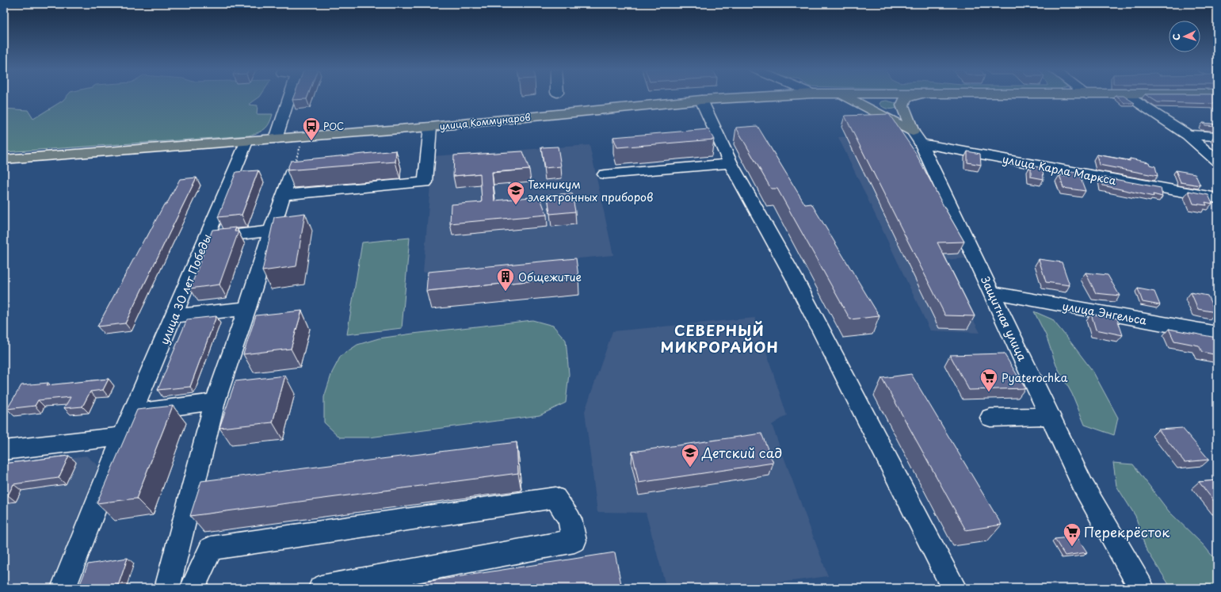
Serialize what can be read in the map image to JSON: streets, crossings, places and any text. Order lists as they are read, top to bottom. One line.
{"streets":{"main road":["улица Коммунаров"],"street":["улица Карла Маркса","улица 30 лет Победы","улица Энгельса","Защитная улица"]},"crossings":[["улица Коммунаров","улица 30 лет Победы"],["улица Карла Маркса","Защитная улица"],["улица Энгельса","Защитная улица"]],"districts":["СЕВЕРНЫЙ МИКРОРАЙОН"],"places":{"bus stop":["РОС"],"school or university":["Техникум электронных приборов","Детский сад"],"building":["Общежитие"],"supermarket":["Pyaterochka","Перекрёсток"]},"north":"left"}
